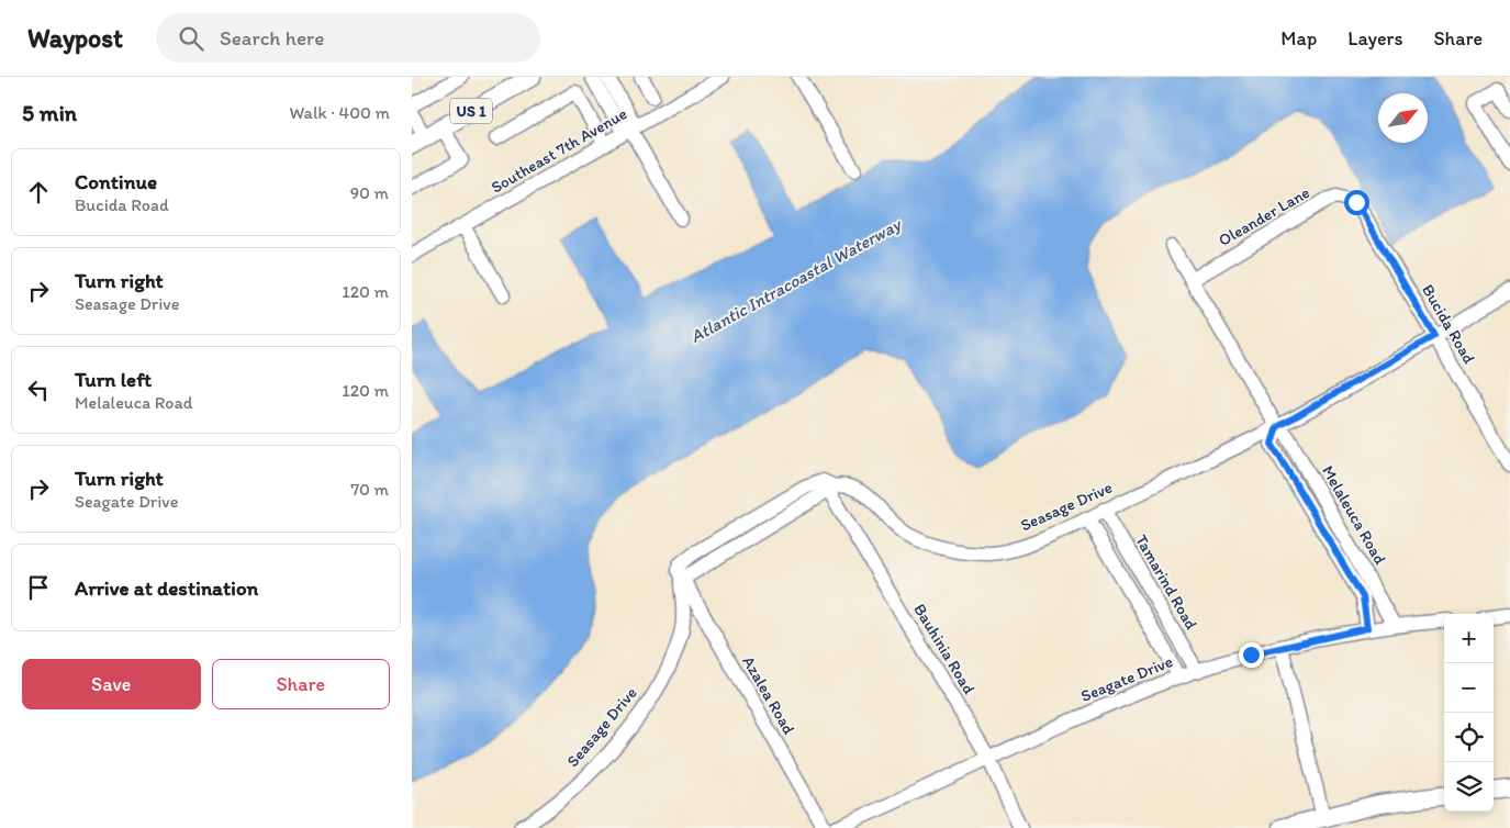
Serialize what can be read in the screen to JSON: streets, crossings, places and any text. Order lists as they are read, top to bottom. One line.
{"streets":{"main road":["US 1"],"street":["Southeast 7th Avenue","Oleander Lane","Bucida Road","Seasage Drive","Melaleuca Road","Tamarind Road","Bauhinia Road","Seagate Drive","Azalea Road"]},"crossings":[["Oleander Lane","Bucida Road"],["Oleander Lane","Melaleuca Road"],["Bucida Road","Seasage Drive"],["Seasage Drive","Melaleuca Road"],["Seasage Drive","Tamarind Road"],["Seasage Drive","Bauhinia Road"],["Seasage Drive","Azalea Road"],["Melaleuca Road","Seagate Drive"],["Tamarind Road","Seagate Drive"],["Bauhinia Road","Seagate Drive"]],"water":["Atlantic Intracoastal Waterway"],"north":"top right","page":{"header":"Waypost","search":"Search here","nav":["Map","Layers","Share"],"heading":["5 min","Walk · 400 m"],"list":[["Continue","Bucida Road","90 m"],["Turn right","Seasage Drive","120 m"],["Turn left","Melaleuca Road","120 m"],["Turn right","Seagate Drive","70 m"],"Arrive at destination"],"map_buttons":["+","−"],"buttons":["Save","Share"]}}
